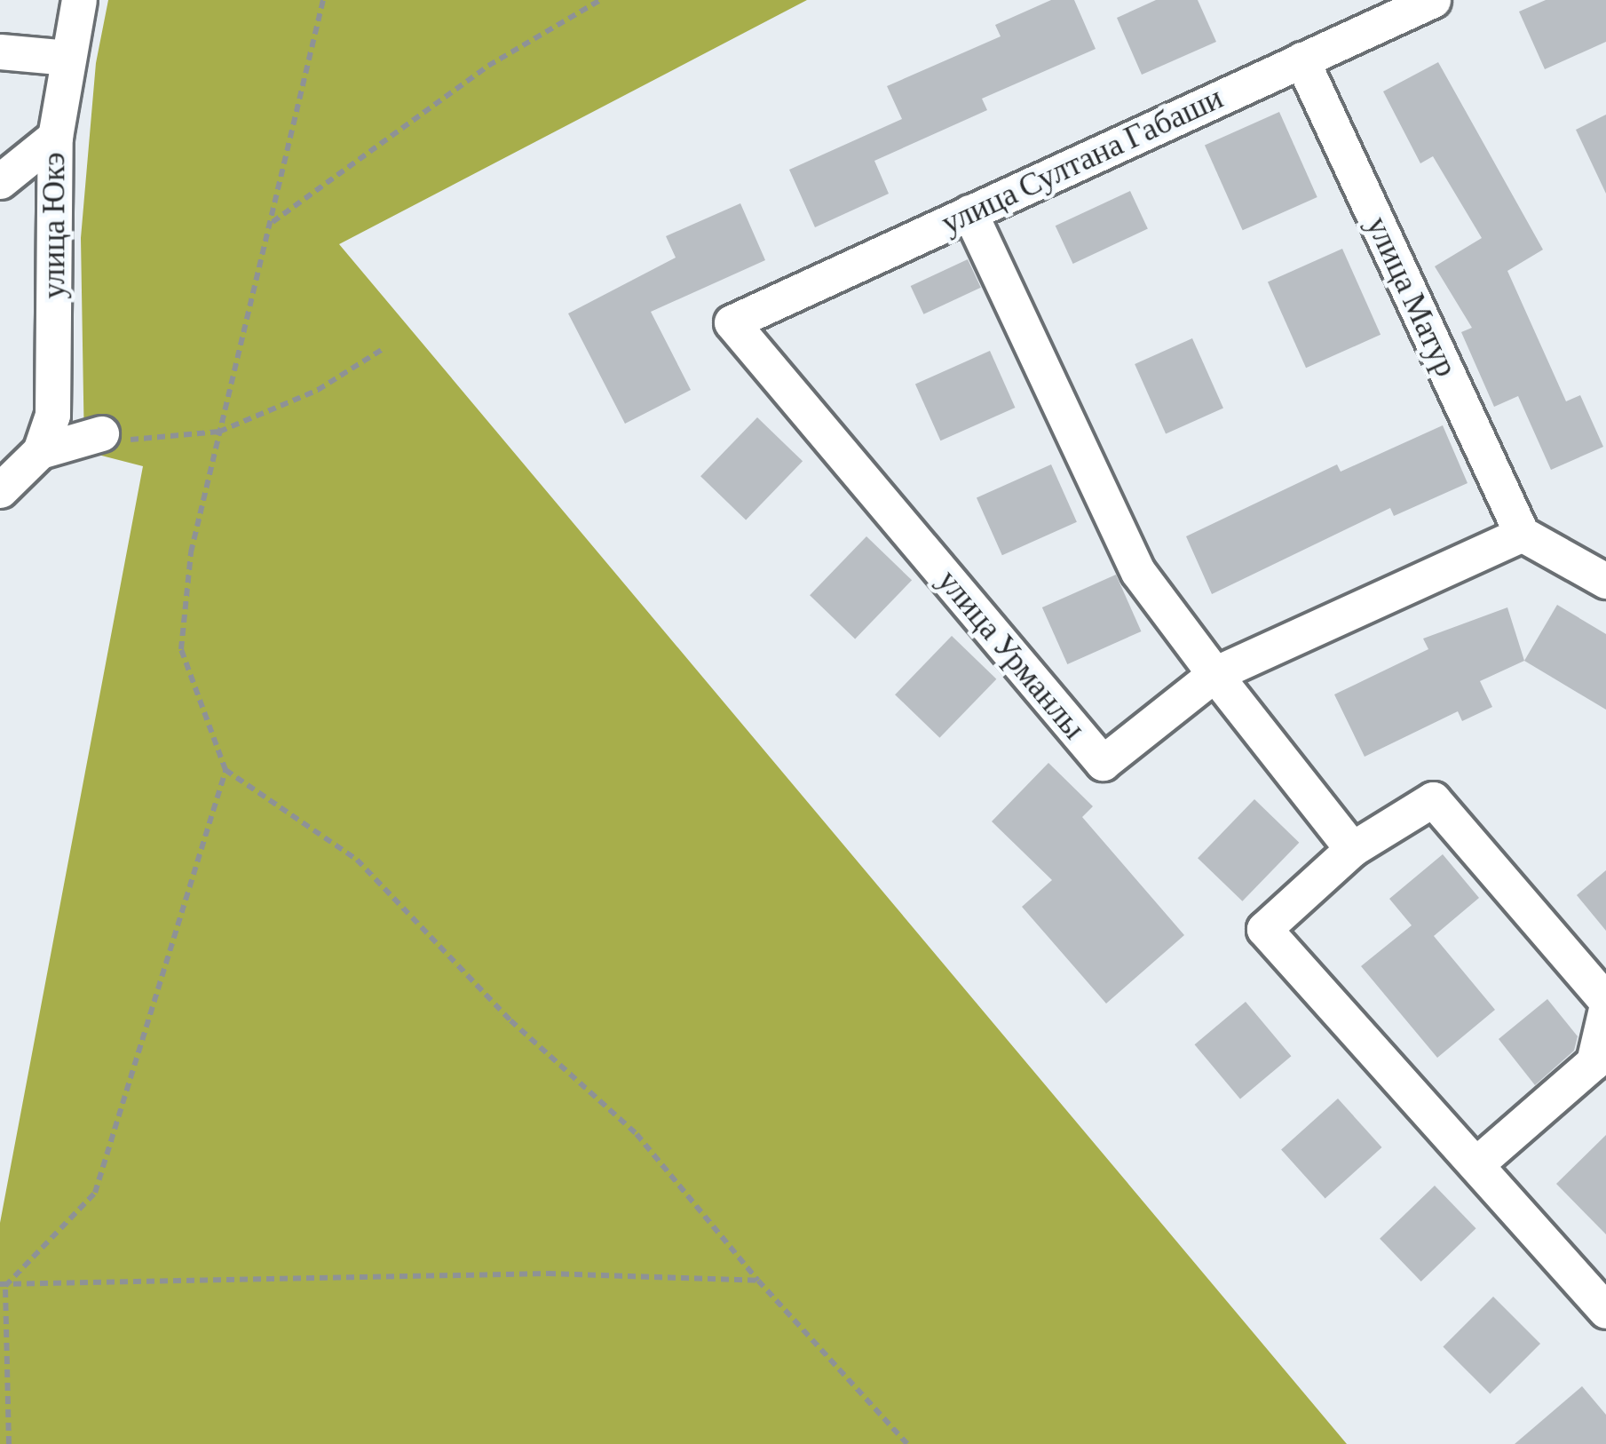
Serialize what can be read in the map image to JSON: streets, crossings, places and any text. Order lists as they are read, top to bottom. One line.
{"streets":{"street":["улица Султана Габаши","улица Юкэ","улица Матур","улица Урманлы"]},"crossings":[["улица Султана Габаши","улица Матур"],["улица Султана Габаши","улица Урманлы"]]}
